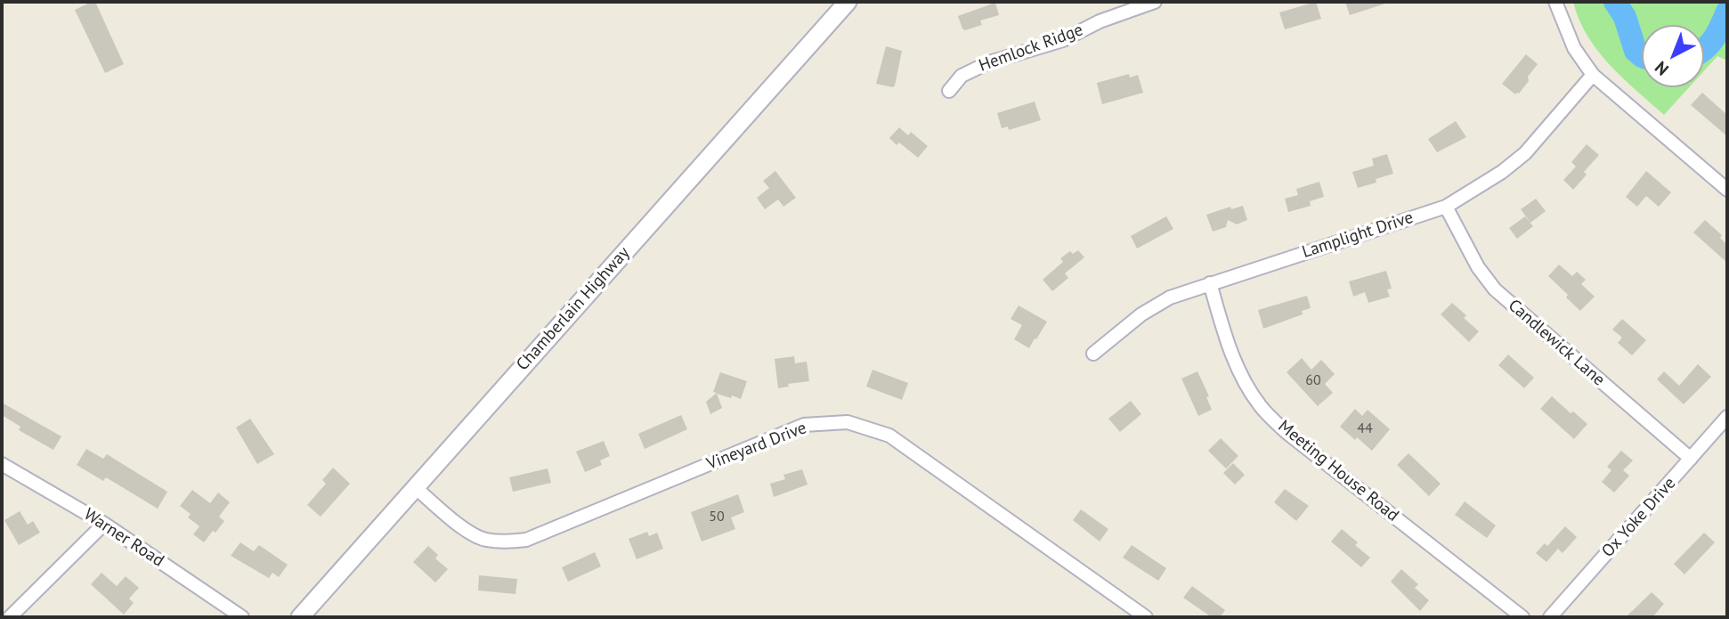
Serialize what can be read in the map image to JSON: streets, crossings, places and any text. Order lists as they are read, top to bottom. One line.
{"streets":{"main road":["Chamberlain Highway"],"street":["Hemlock Ridge","Lamplight Drive","Candlewick Lane","Vineyard Drive","Meeting House Road","Ox Yoke Drive","Warner Road"]},"crossings":[["Lamplight Drive","Candlewick Lane"],["Lamplight Drive","Meeting House Road"],["Chamberlain Highway","Vineyard Drive"],["Candlewick Lane","Ox Yoke Drive"]],"house_numbers":["60","44","50"],"north":"bottom left"}
